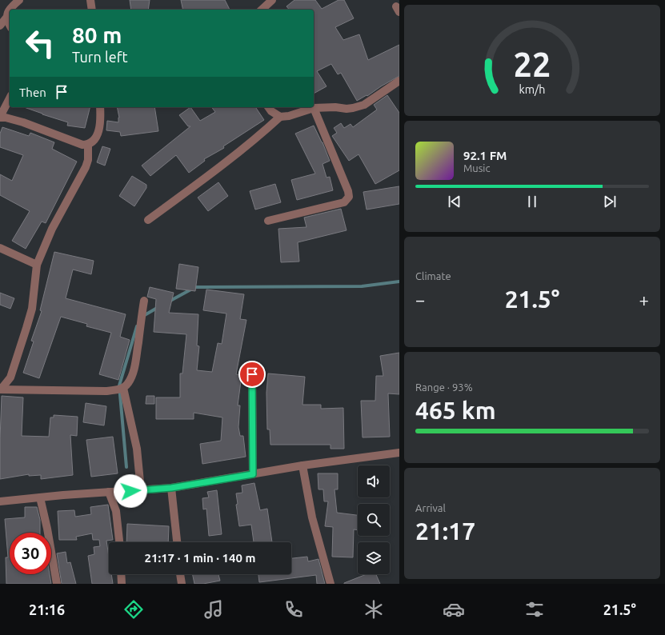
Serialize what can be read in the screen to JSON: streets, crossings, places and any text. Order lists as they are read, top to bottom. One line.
{"page":{"turn":["80 m","Turn left"],"then":"Then","song":["92.1 FM","Music"],"tile":["Climate",["Range · 93%","465 km"],["Arrival","21:17"]],"heat":["−","21.5°","+"],"limit":"30","trip":"21:17 · 1 min · 140 m","tabs":["21:16","21.5°"],"gauge":["22","km/h"]}}
